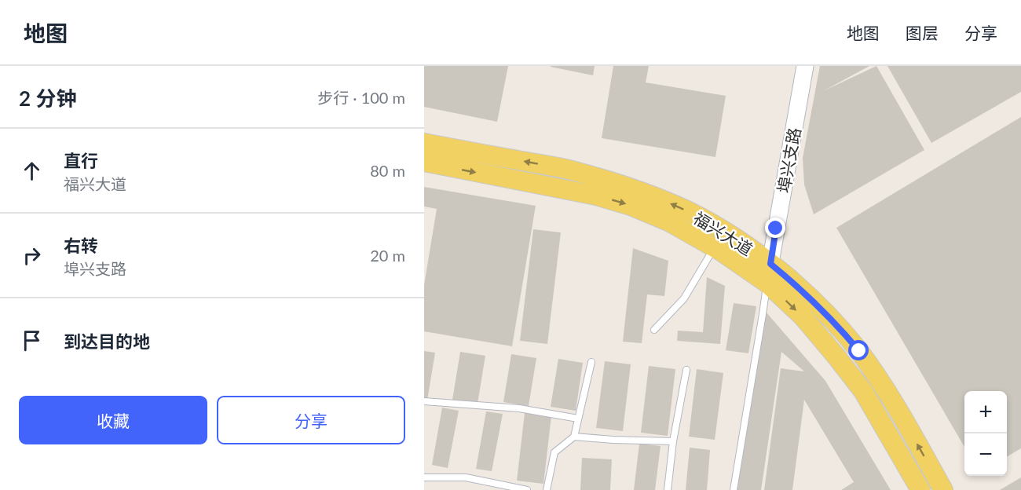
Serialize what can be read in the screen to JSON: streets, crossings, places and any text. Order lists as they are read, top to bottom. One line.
{"streets":{"main road":["福兴大道"],"street":["埠兴支路"]},"crossings":[["埠兴支路","福兴大道"]],"page":{"header":"地图","nav":["地图","图层","分享"],"heading":["2 分钟","步行 · 100 m"],"list":[["直行","福兴大道","80 m"],["右转","埠兴支路","20 m"],"到达目的地"],"buttons":["收藏","分享"],"map_buttons":["+","−"]}}
